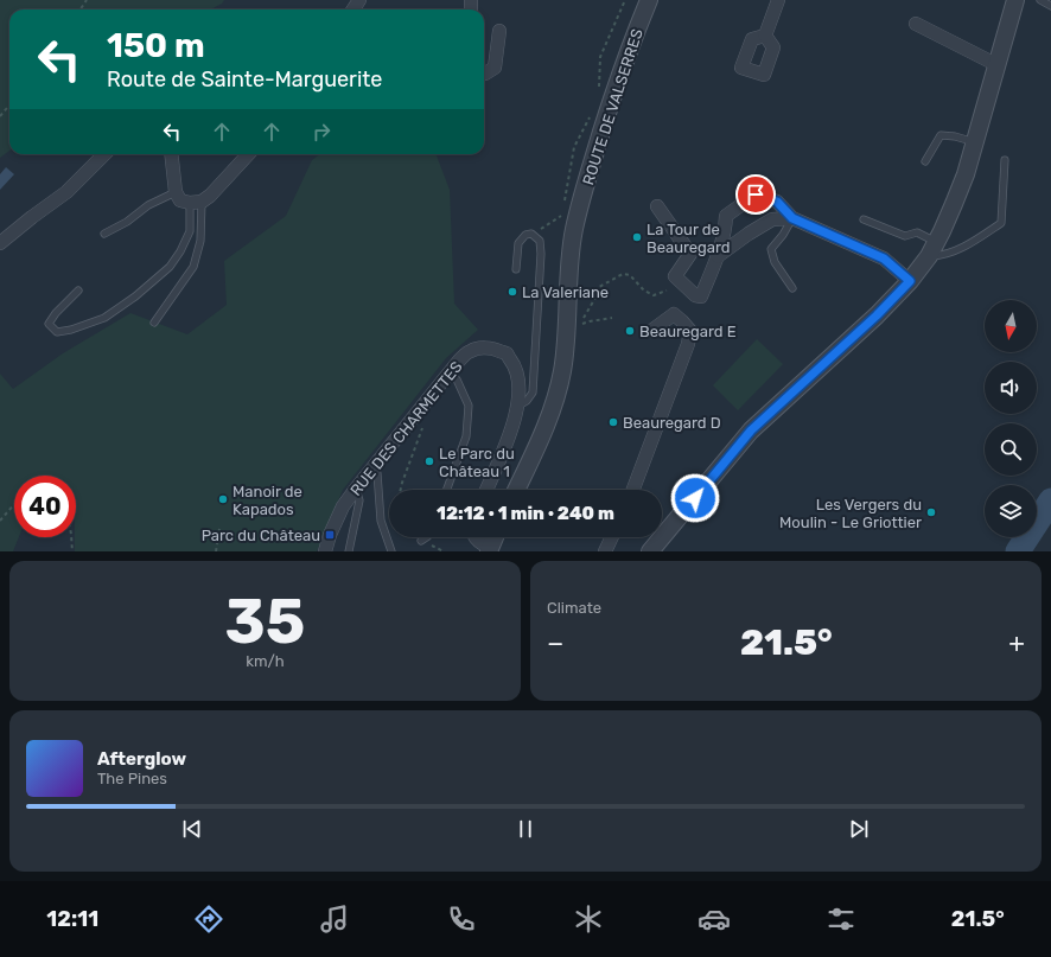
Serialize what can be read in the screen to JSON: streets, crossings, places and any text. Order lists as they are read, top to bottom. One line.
{"streets":{"street":["ROUTE DE VALSERRES","RUE DES CHARMETTES"]},"places":{"other":["La Tour de Beauregard","La Valeriane","Beauregard E","Beauregard D","Le Parc du Château 1","Manoir de Kapados","Les Vergers du Moulin - Le Griottier"],"transit":["Parc du Château"]},"north":"bottom","page":{"turn":["150 m","Route de Sainte-Marguerite"],"limit":"40","trip":"12:12 · 1 min · 240 m","tile":[["35","km/h"],"Climate"],"heat":["−","21.5°","+"],"song":["Afterglow","The Pines"],"tabs":["12:11","21.5°"]}}
